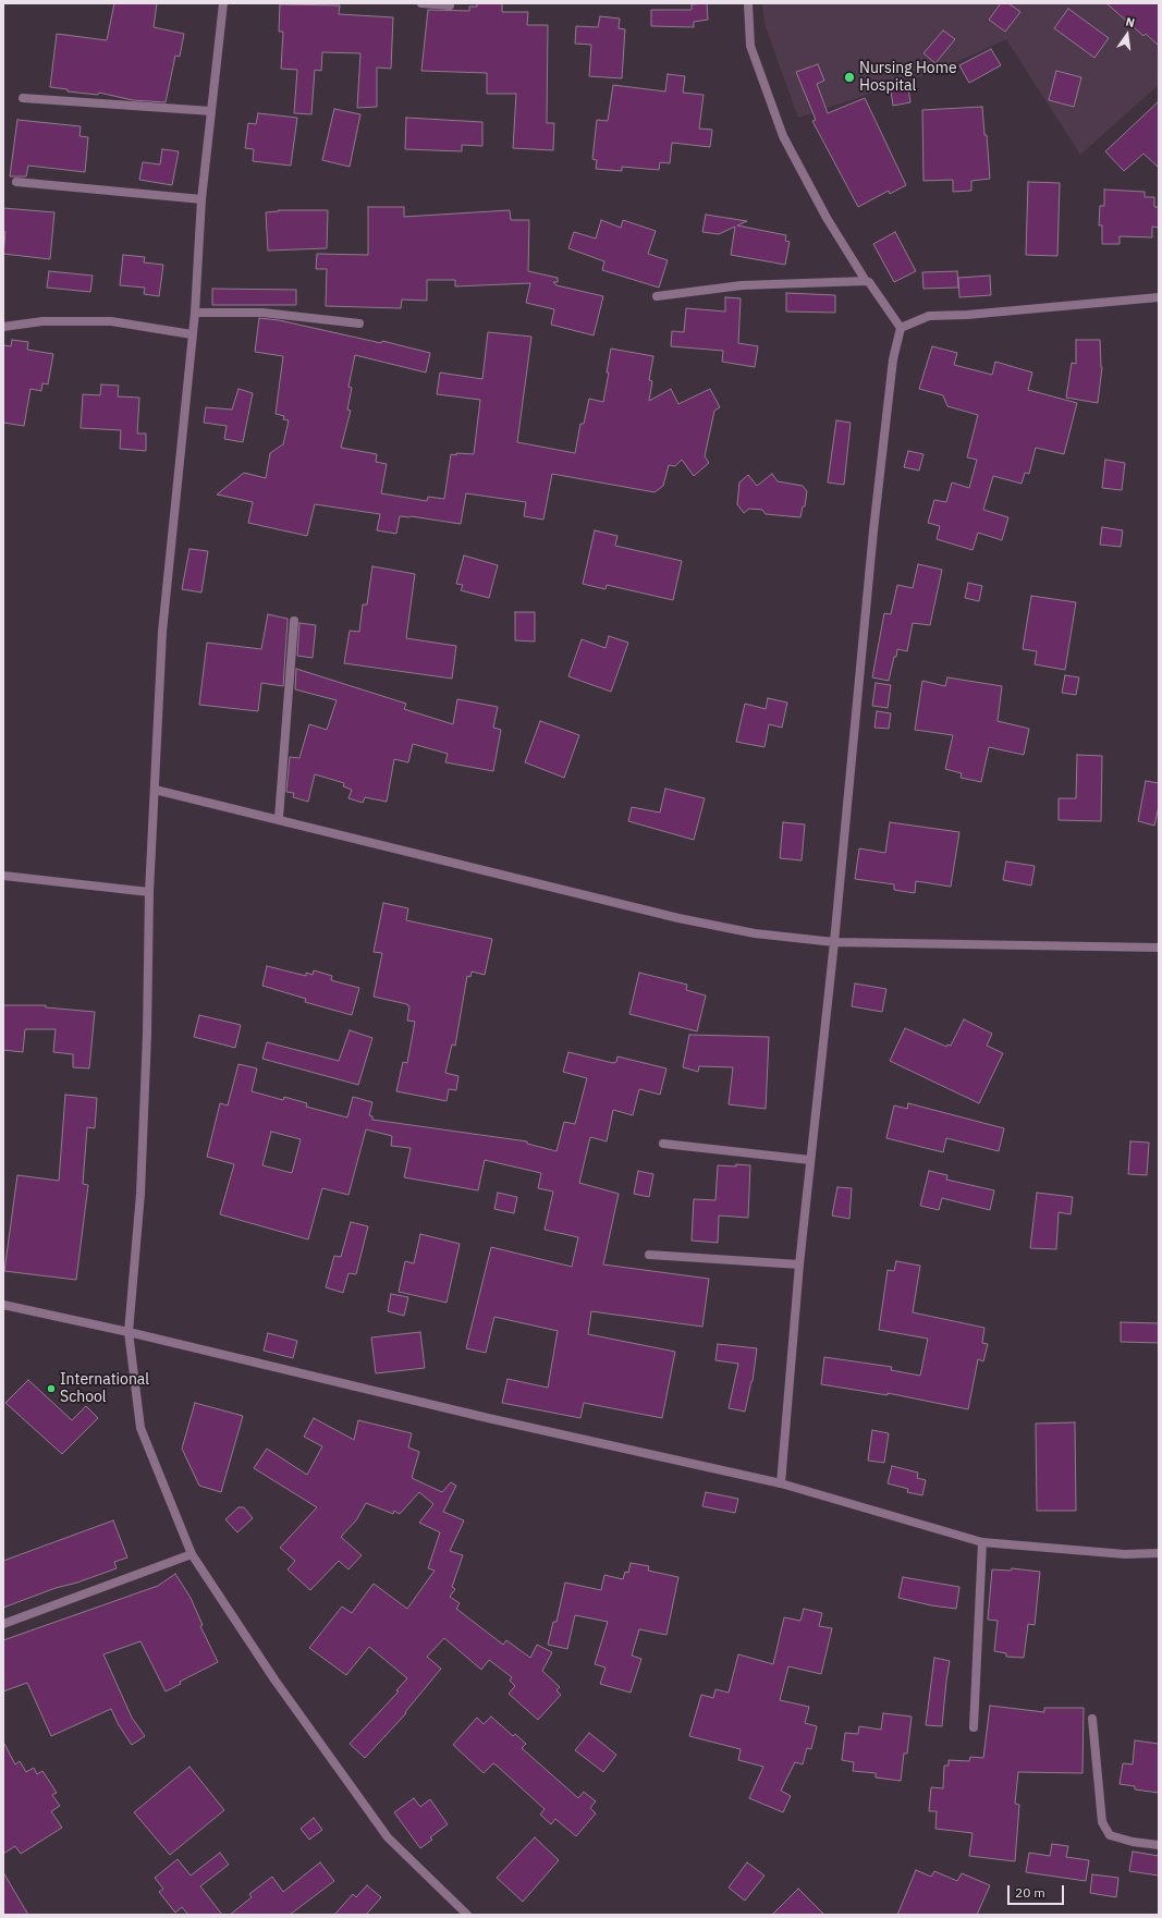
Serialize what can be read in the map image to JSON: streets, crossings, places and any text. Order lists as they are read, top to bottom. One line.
{"places":["Nursing Home Hospital","International School"],"scale_bar":"20 m","north":"top"}
